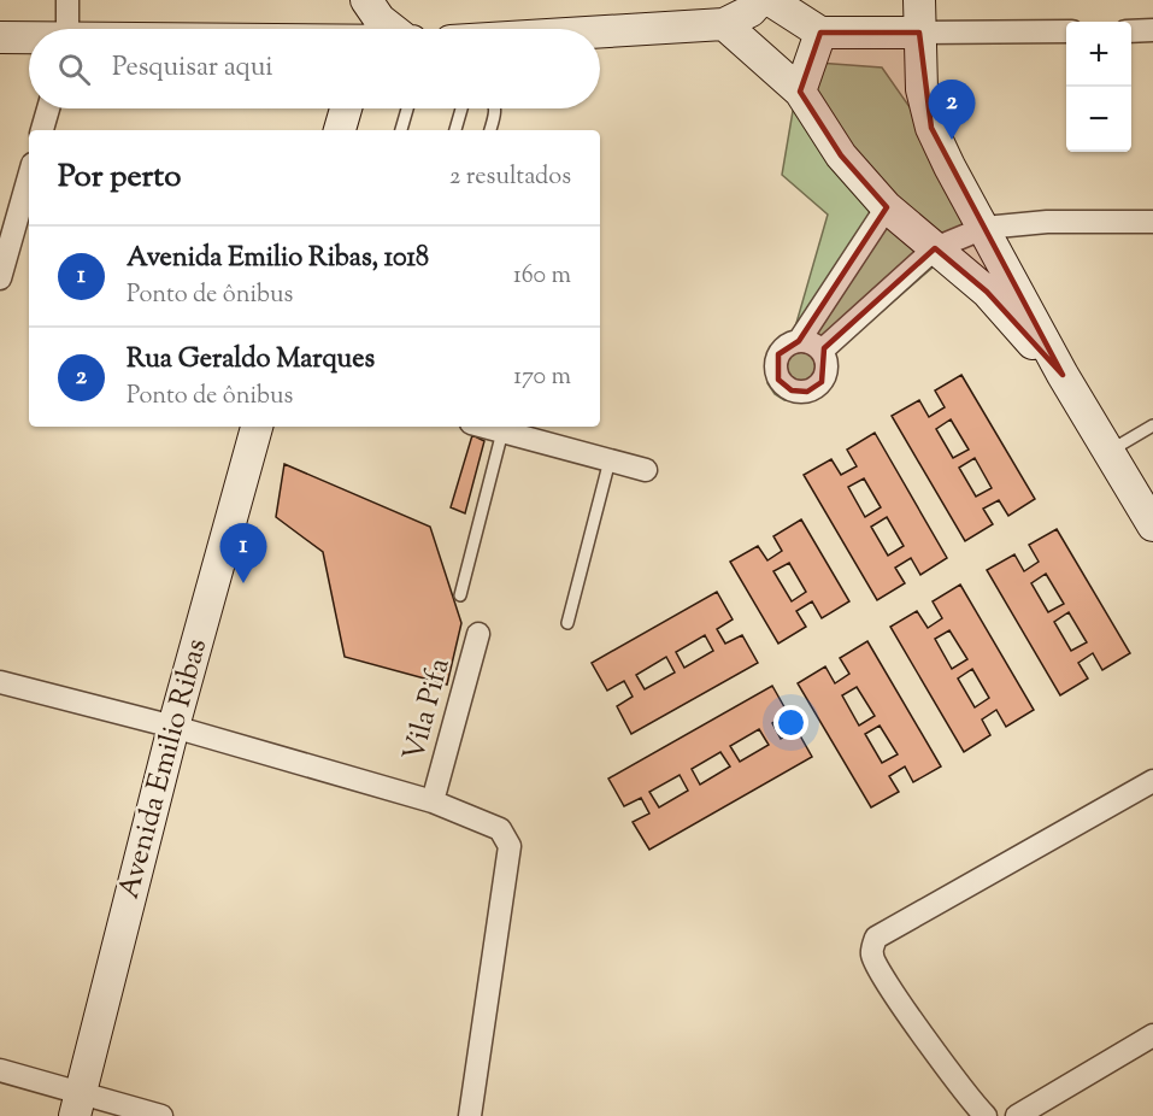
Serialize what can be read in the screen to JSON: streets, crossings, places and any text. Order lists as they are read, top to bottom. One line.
{"streets":{"street":["Vila Pifa","Avenida Emilio Ribas"]},"page":{"map_buttons":["+","−"],"search":"Pesquisar aqui","pins":["2","1"],"heading":["Por perto","2 resultados"],"list":[{"mark":"1","name":"Avenida Emilio Ribas, 1018","note":"Ponto de ônibus","value":"160 m"},{"mark":"2","name":"Rua Geraldo Marques","note":"Ponto de ônibus","value":"170 m"}]}}
